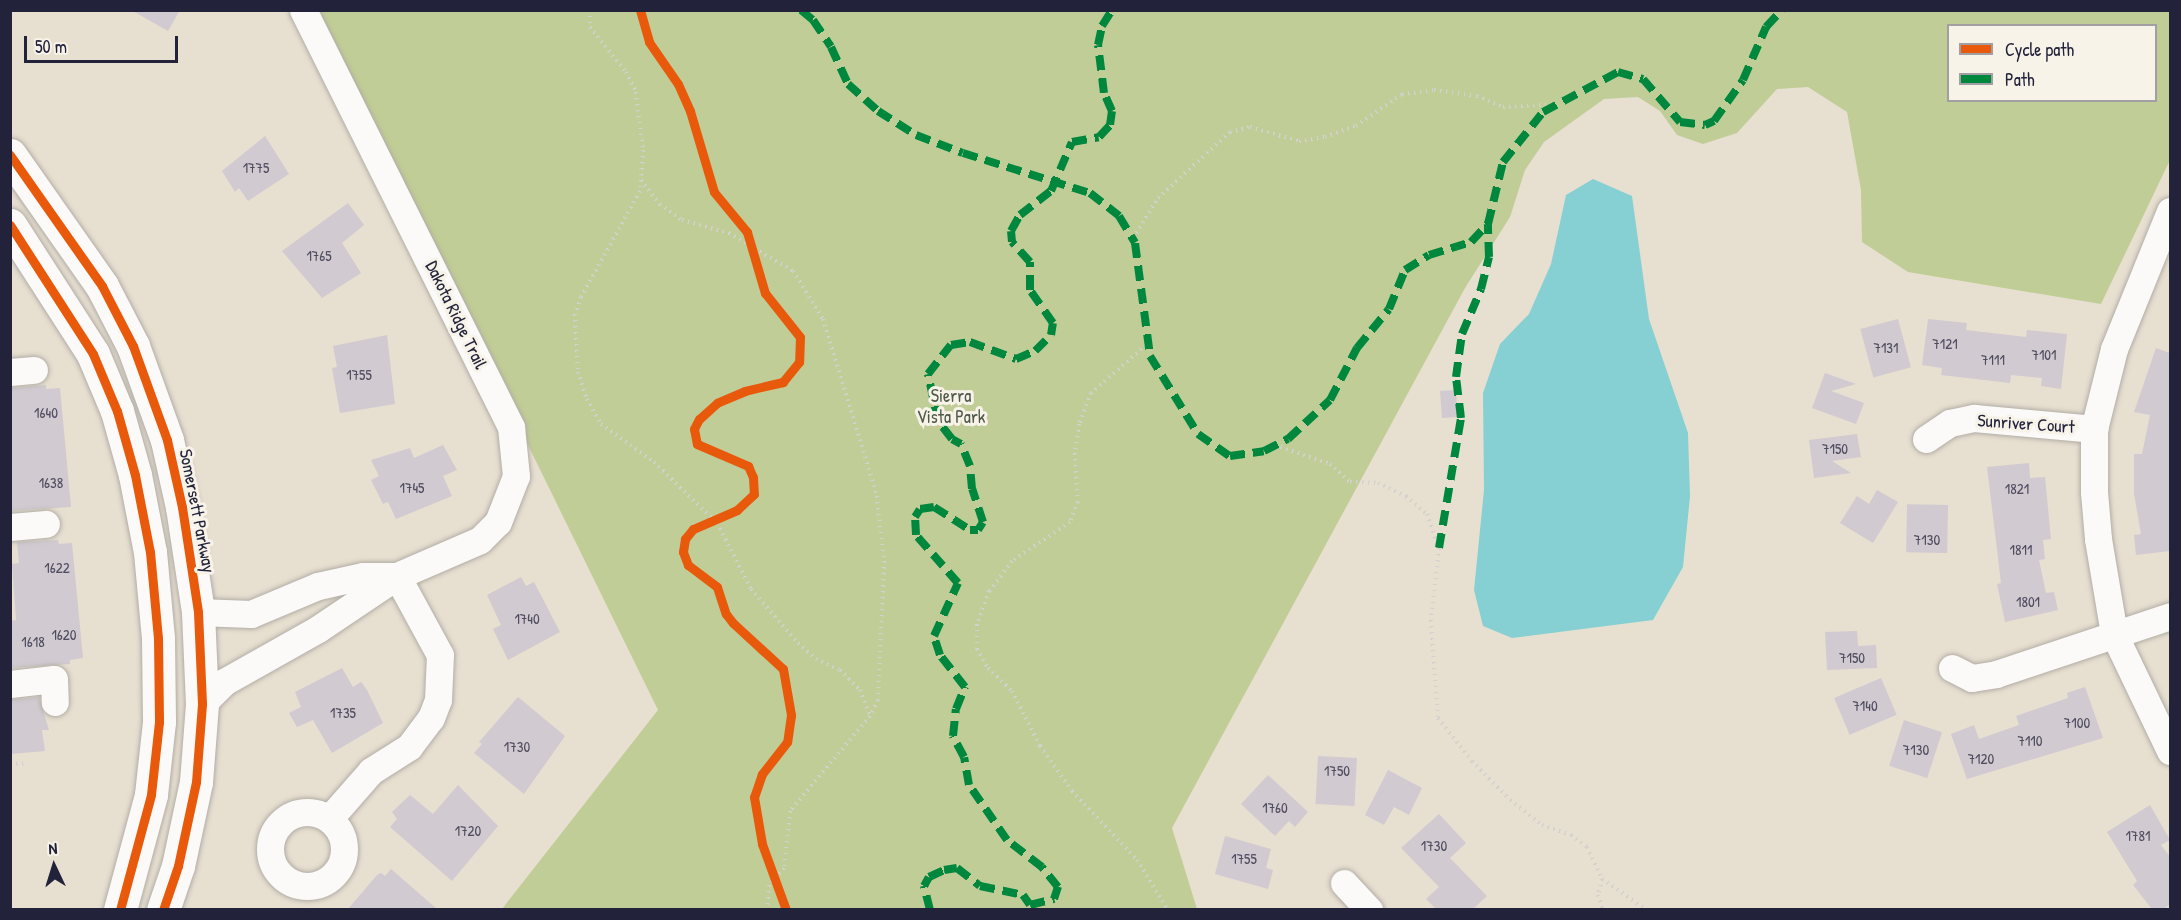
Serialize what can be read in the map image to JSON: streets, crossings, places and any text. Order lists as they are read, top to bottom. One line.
{"streets":{"main road":["Somersett Parkway"],"street":["Dakota Ridge Trail","Sunriver Court"]},"crossings":[["Dakota Ridge Trail","Somersett Parkway"]],"parks":["Sierra Vista Park"],"house_numbers":["1775","1765","7121","7131","7101","7111","1755","1640","7150","1638","1745","1821","7130","1811","1622","1801","1740","1620","1618","7150","7140","1735","7100","7110","1730","7130","7120","1750","1760","1720","1781","1730","1755"],"legend":["Cycle path","Path"],"scale_bar":"50 m","north":"top"}
